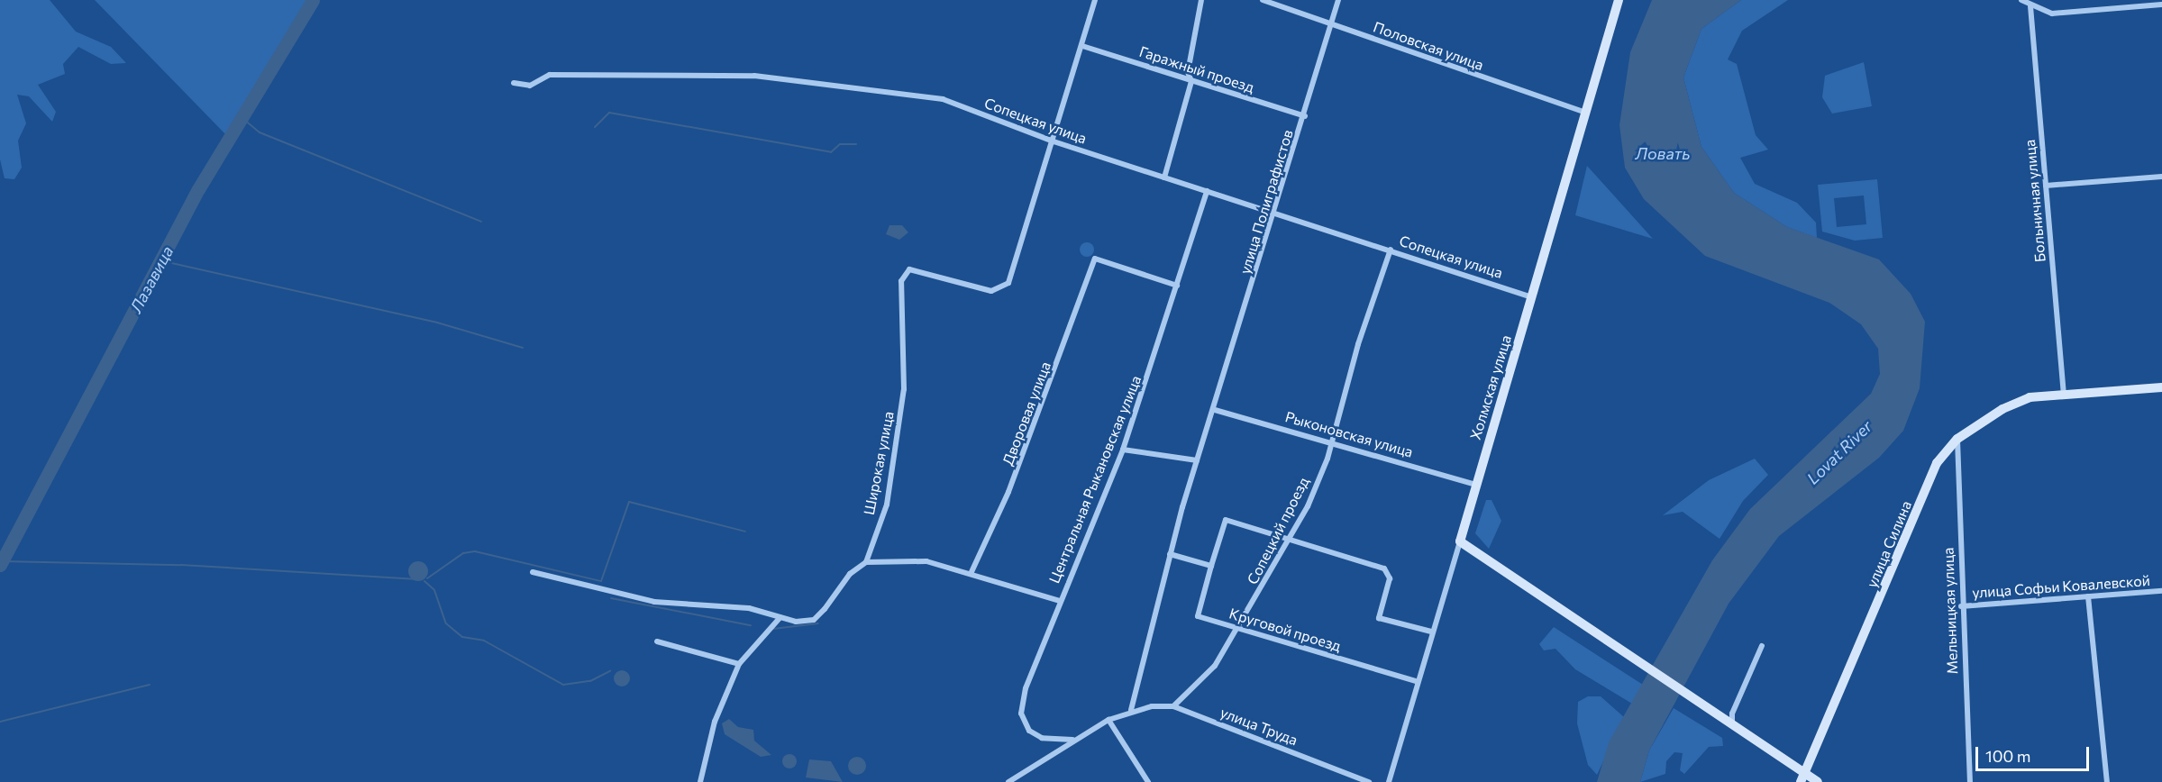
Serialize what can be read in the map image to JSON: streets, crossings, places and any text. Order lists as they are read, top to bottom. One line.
{"streets":{"main road":["Холмская улица","улица Силина"],"street":["Половская улица","Гаражный проезд","Сопецкая улица","Больничная улица","улица Полиграфистов","Дворовая улица","Рыконовская улица","Широкая улица","Центральная Рыкановская улица","Сопецкий проезд","улица Софьи Ковалевской","Мельницкая улица","Круговой проезд","улица Труда"]},"crossings":[["Половская улица","улица Полиграфистов"],["Половская улица","Холмская улица"],["Гаражный проезд","улица Полиграфистов"],["Сопецкая улица","улица Полиграфистов"],["Сопецкая улица","Холмская улица"],["Сопецкая улица","Широкая улица"],["Сопецкая улица","Центральная Рыкановская улица"],["Сопецкая улица","Сопецкий проезд"],["Больничная улица","улица Силина"],["улица Полиграфистов","Рыконовская улица"],["Холмская улица","Рыконовская улица"],["Холмская улица","Круговой проезд"],["Дворовая улица","Центральная Рыкановская улица"],["Рыконовская улица","Сопецкий проезд"],["Сопецкий проезд","Круговой проезд"],["Сопецкий проезд","улица Труда"],["улица Силина","Мельницкая улица"],["улица Софьи Ковалевской","Мельницкая улица"]],"water":["Ловать","Лазавица","Lovat River"],"scale_bar":"100 m"}
